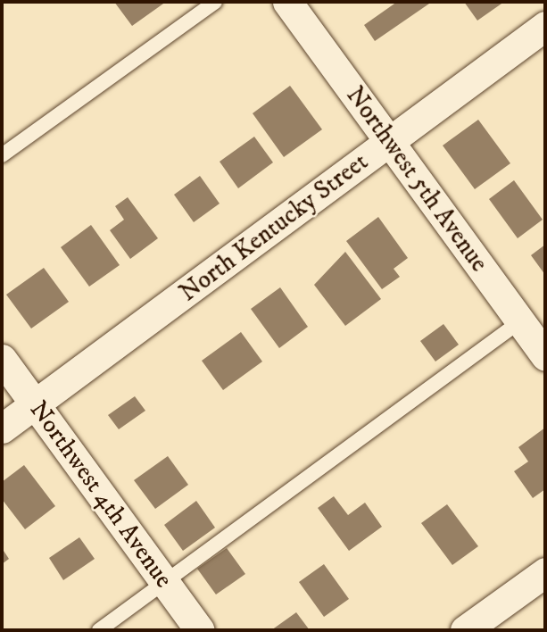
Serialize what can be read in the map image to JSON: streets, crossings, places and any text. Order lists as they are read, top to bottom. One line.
{"streets":{"street":["Northwest 5th Avenue","North Kentucky Street","Northwest 4th Avenue"]},"crossings":[["Northwest 5th Avenue","North Kentucky Street"],["North Kentucky Street","Northwest 4th Avenue"]]}
